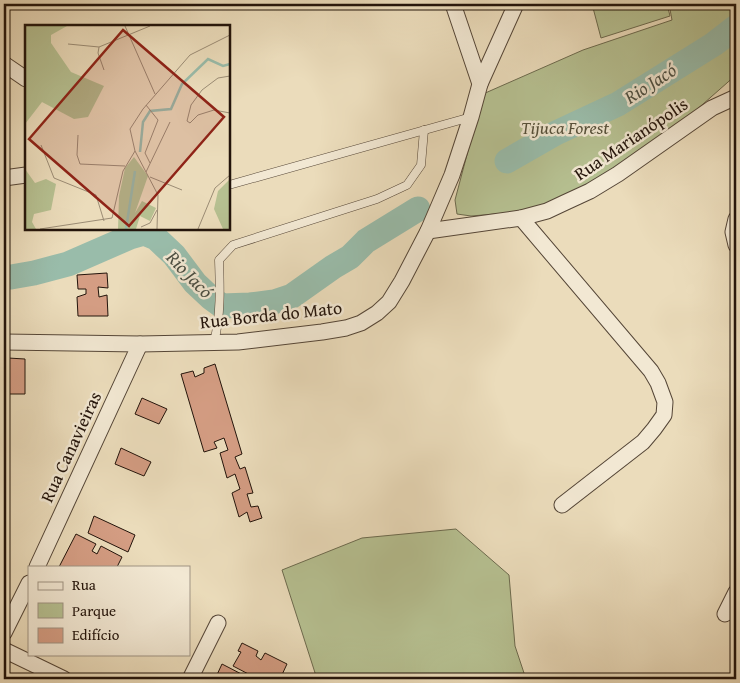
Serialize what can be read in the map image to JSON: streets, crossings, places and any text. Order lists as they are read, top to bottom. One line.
{"streets":{"street":["Rua Marianópolis","Rua Borda do Mato","Rua Canavieiras"]},"crossings":[["Rua Marianópolis","Rua Borda do Mato"],["Rua Borda do Mato","Rua Canavieiras"]],"water":["Rio Jacó"],"parks":["Tijuca Forest"],"legend":["Rua","Parque","Edifício"]}
